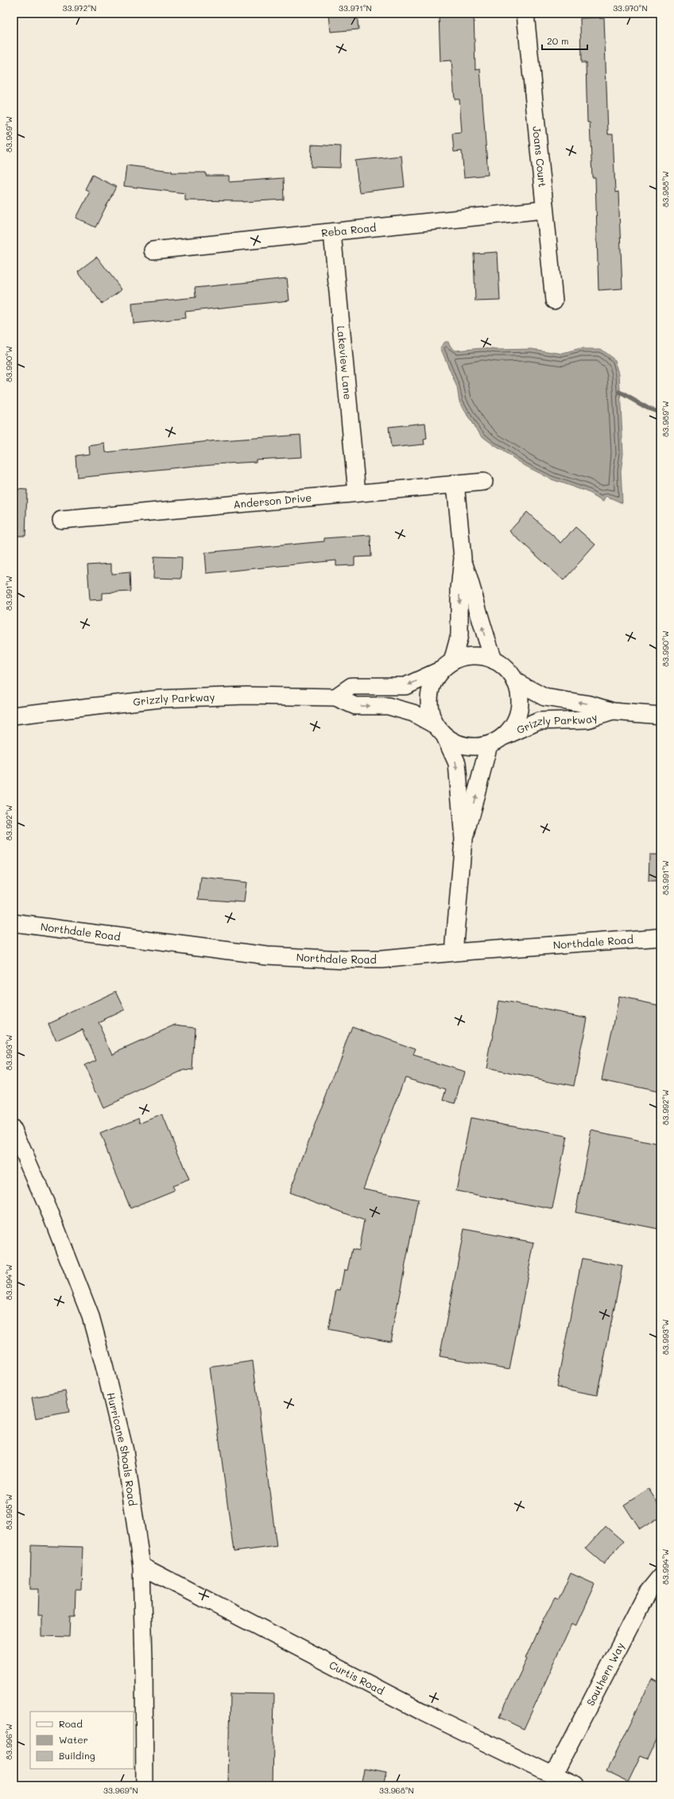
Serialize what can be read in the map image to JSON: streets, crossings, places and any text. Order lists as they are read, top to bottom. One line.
{"streets":{"street":["Joans Court","Reba Road","Lakeview Lane","Anderson Drive","Grizzly Parkway","Northdale Road","Hurricane Shoals Road","Southern Way","Curtis Road"]},"crossings":[["Joans Court","Reba Road"],["Reba Road","Lakeview Lane"],["Lakeview Lane","Anderson Drive"],["Hurricane Shoals Road","Curtis Road"],["Southern Way","Curtis Road"]],"legend":["Road","Water","Building"],"scale_bar":"20 m","coordinates":["33.972°N","33.971°N","33.970°N","83.989°W","83.988°W","83.990°W","83.991°W","83.992°W","83.993°W","83.994°W","83.995°W","83.996°W","33.969°N","33.968°N"]}
